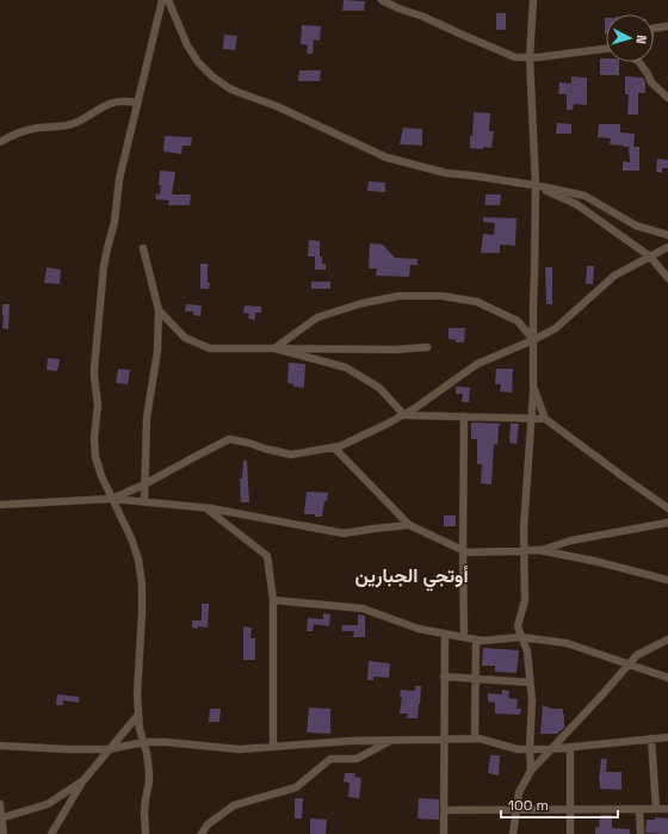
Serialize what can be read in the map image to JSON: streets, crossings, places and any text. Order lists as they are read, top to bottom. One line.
{"districts":["أوتجي الجبارين"],"scale_bar":"100 m","north":"right"}
